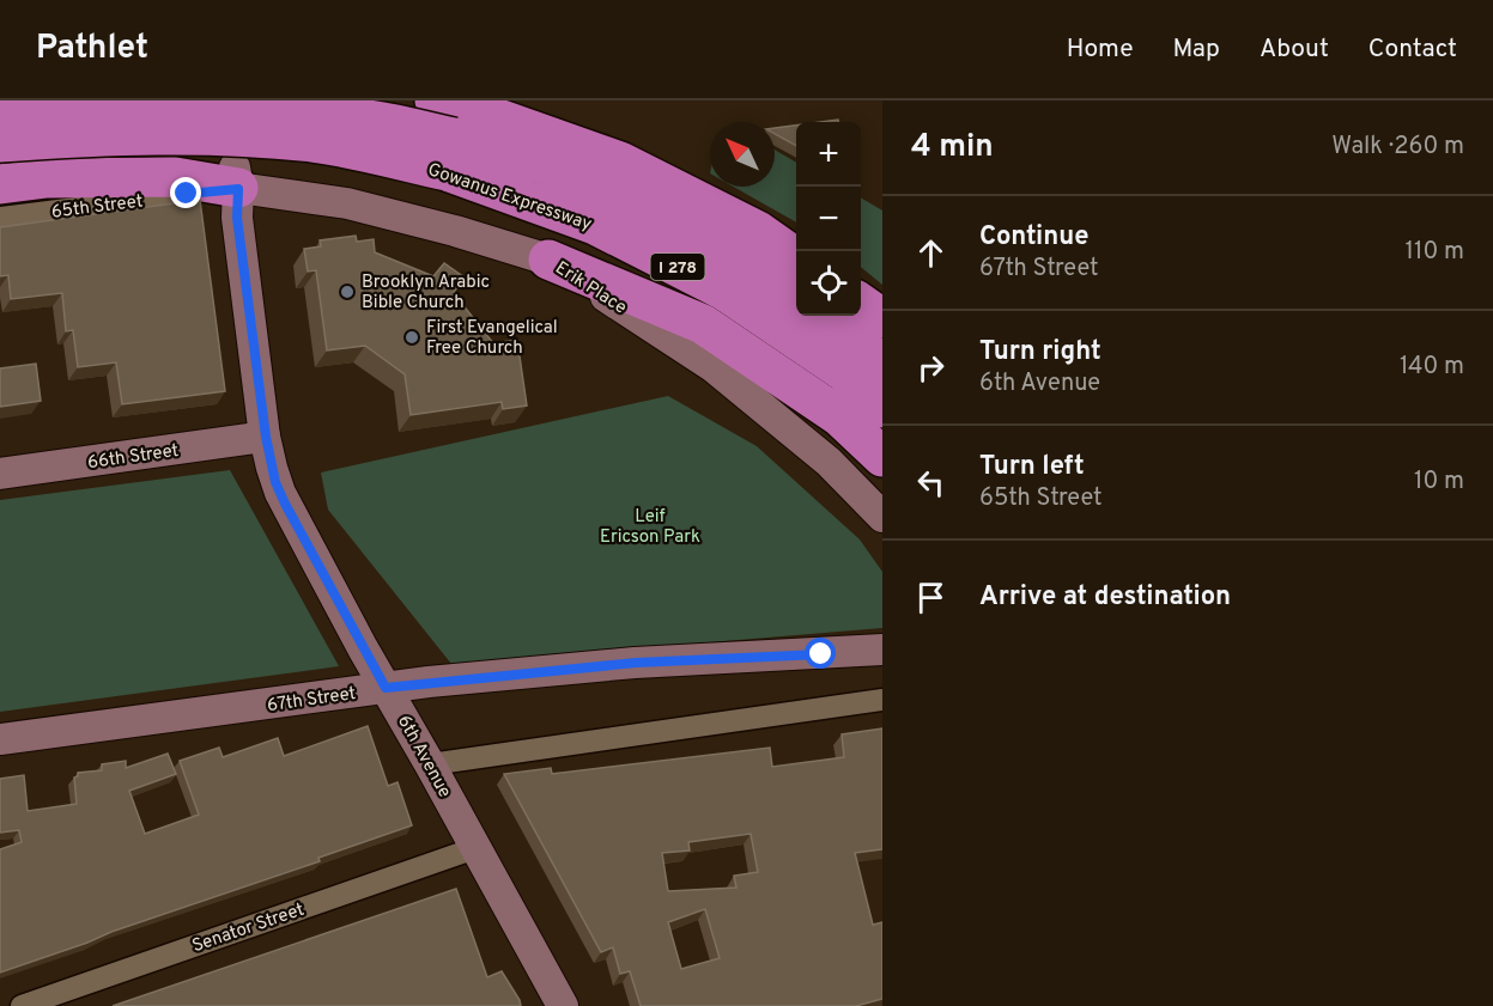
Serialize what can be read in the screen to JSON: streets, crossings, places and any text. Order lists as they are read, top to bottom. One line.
{"streets":{"highway":["Gowanus Expressway","I 278"],"street":["65th Street","Erik Place","66th Street","67th Street","6th Avenue","Senator Street"]},"crossings":[["Gowanus Expressway","I 278"],["65th Street","Erik Place"],["65th Street","6th Avenue"],["Erik Place","6th Avenue"],["66th Street","6th Avenue"],["67th Street","6th Avenue"],["6th Avenue","Senator Street"]],"parks":["Leif Ericson Park"],"places":["Brooklyn Arabic Bible Church","First Evangelical Free Church"],"north":"top left","page":{"header":"Pathlet","nav":["Home","Map","About","Contact"],"heading":["4 min","Walk · 260 m"],"map_buttons":["+","−"],"list":[["Continue","67th Street","110 m"],["Turn right","6th Avenue","140 m"],["Turn left","65th Street","10 m"],"Arrive at destination"]}}
